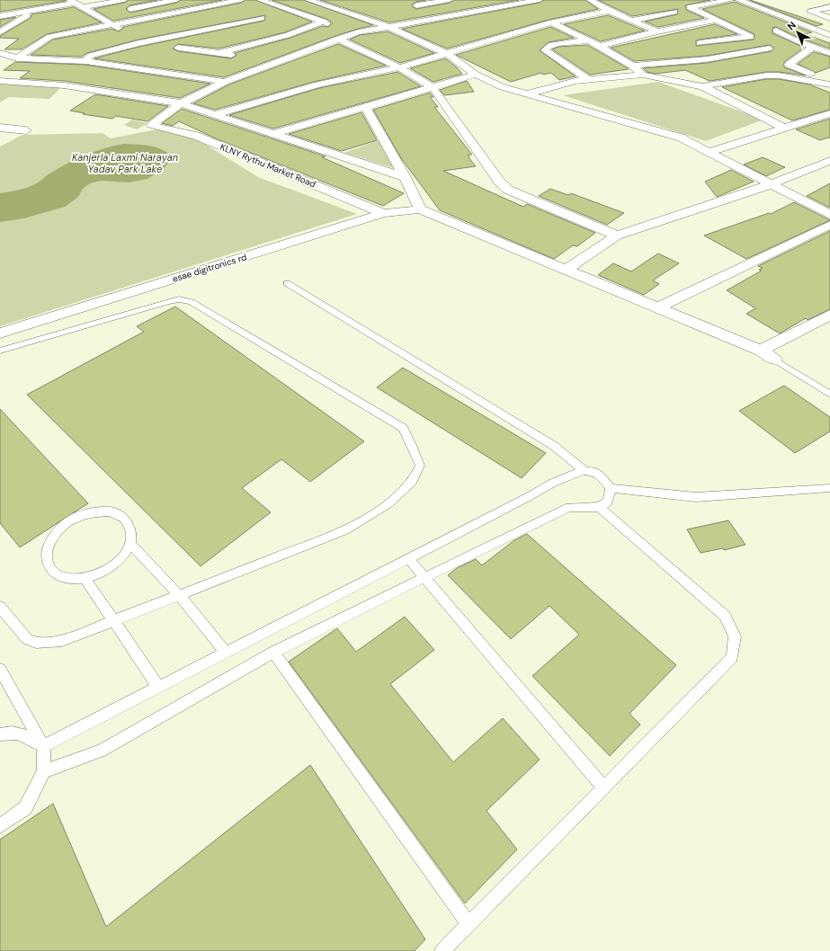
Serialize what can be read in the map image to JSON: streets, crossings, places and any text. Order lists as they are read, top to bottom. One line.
{"streets":{"street":["KLNY Rythu Market Road","esae digitronics rd"]},"crossings":[["KLNY Rythu Market Road","esae digitronics rd"]],"water":["Kanjerla Laxmi Narayan Yadav Park Lake"],"north":"top left"}
